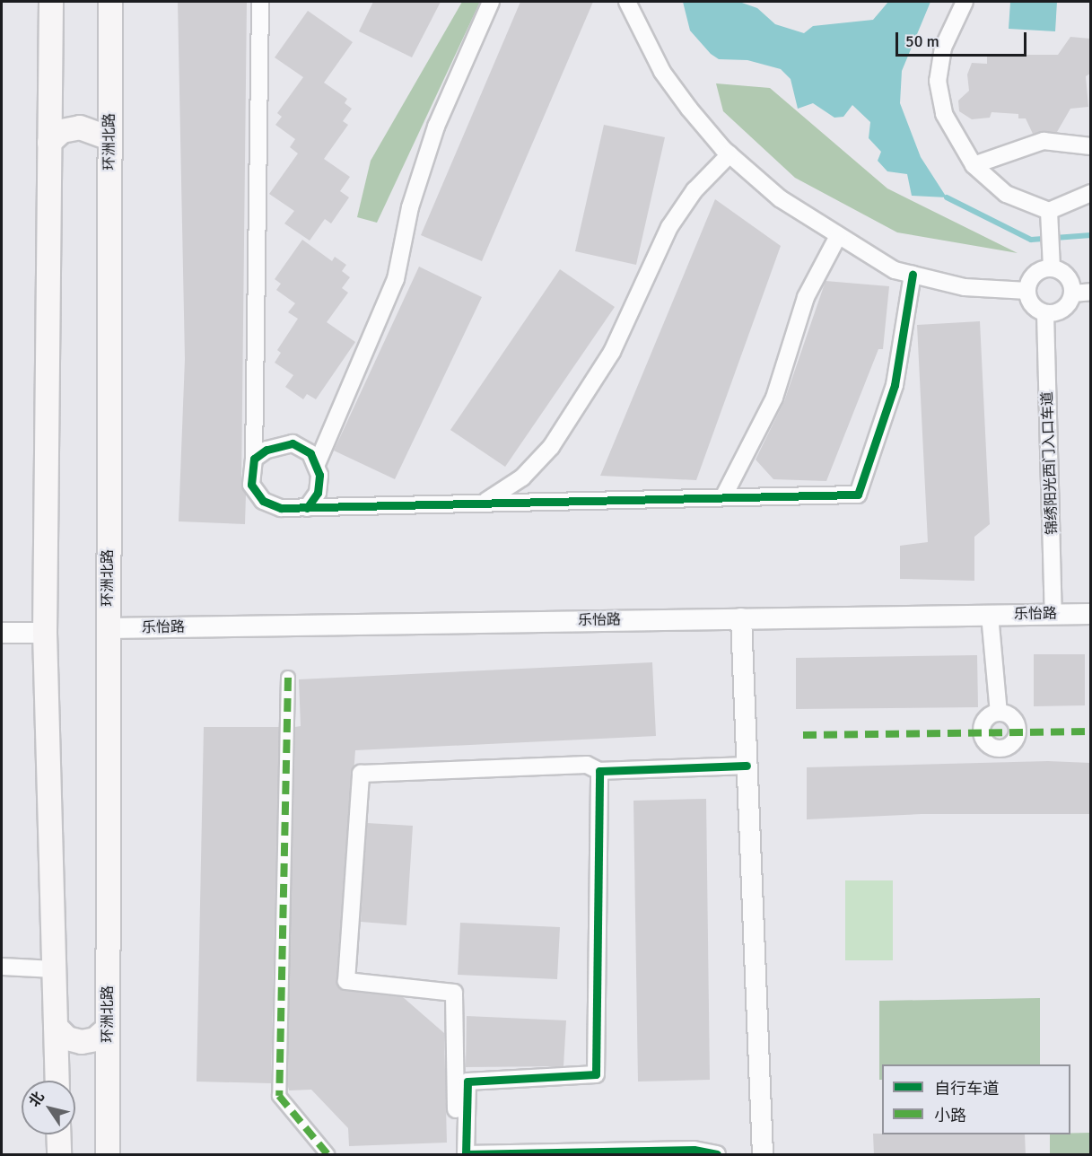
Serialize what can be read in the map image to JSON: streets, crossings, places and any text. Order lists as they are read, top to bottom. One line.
{"streets":{"main road":["环洲北路"],"street":["锦绣阳光西门入口车道","乐怡路"]},"crossings":[["环洲北路","乐怡路"],["锦绣阳光西门入口车道","乐怡路"]],"legend":["自行车道","小路"],"scale_bar":"50 m","north":"top left"}
